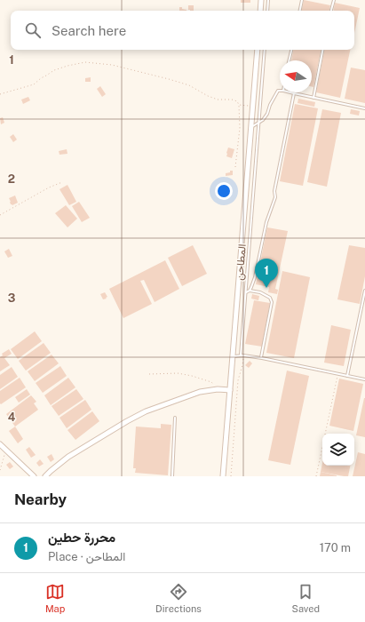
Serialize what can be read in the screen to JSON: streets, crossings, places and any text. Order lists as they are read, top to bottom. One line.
{"streets":{"main road":["المطاحن"]},"north":"left","page":{"search":"Search here","pins":"1","heading":"Nearby","list":[{"mark":"1","name":"محررة حطين","note":"Place · المطاحن","value":"170 m"}],"nav":["Map","Directions","Saved"]},"grid":{"rows":["1","2","3","4"]}}
